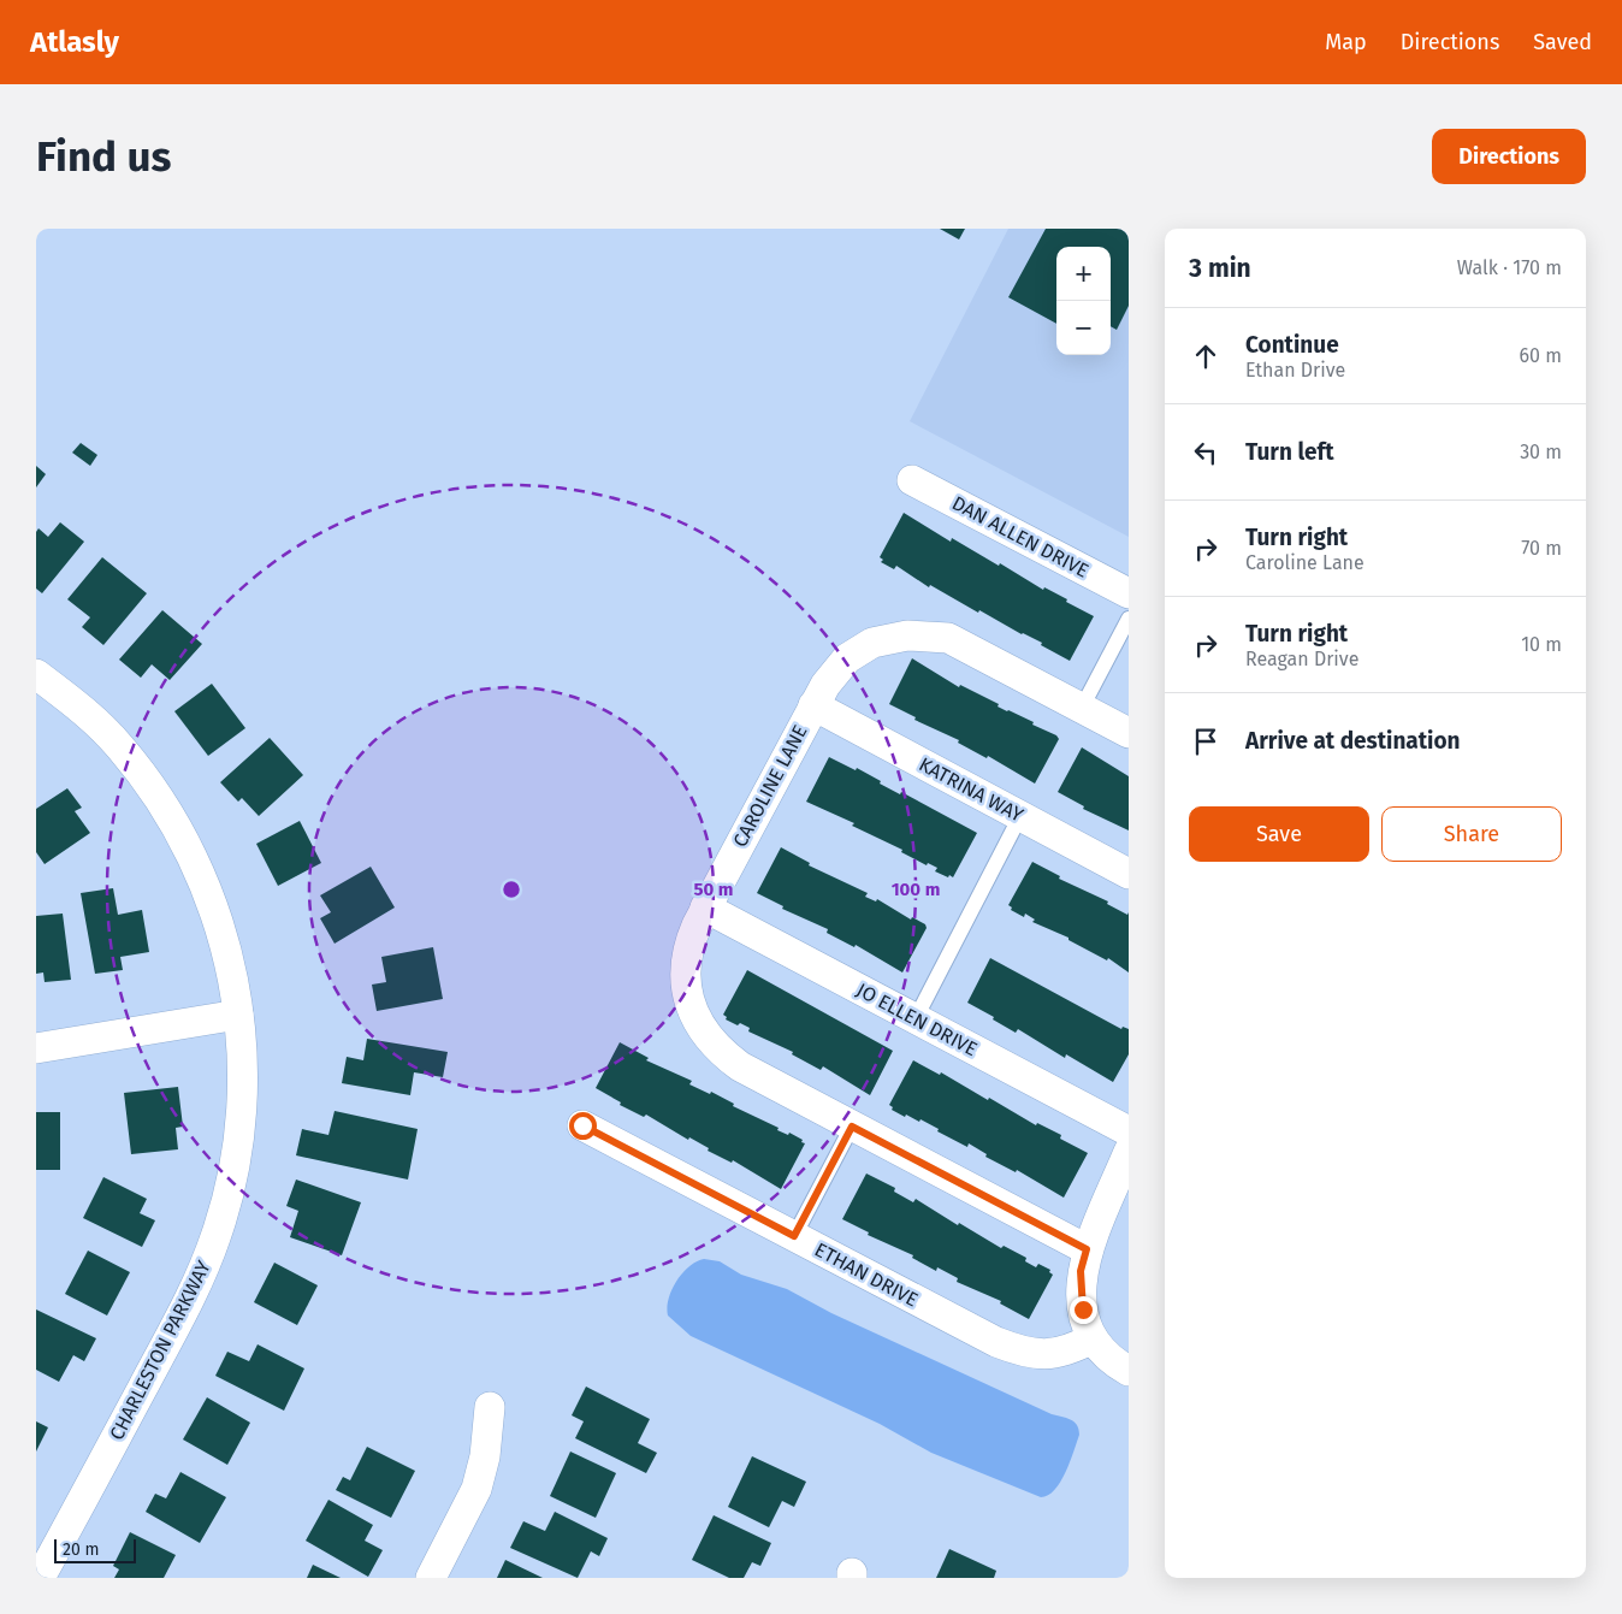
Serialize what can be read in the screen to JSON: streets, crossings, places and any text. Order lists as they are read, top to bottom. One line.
{"streets":{"street":["DAN ALLEN DRIVE","CAROLINE LANE","KATRINA WAY","JO ELLEN DRIVE","ETHAN DRIVE","CHARLESTON PARKWAY"]},"crossings":[["CAROLINE LANE","KATRINA WAY"],["CAROLINE LANE","JO ELLEN DRIVE"]],"scale_bar":"20 m","page":{"header":"Atlasly","nav":["Map","Directions","Saved"],"buttons":["Directions",["Save","Share"]],"title":"Find us","heading":["3 min","Walk · 170 m"],"map_buttons":["+","−"],"list":[["Continue","Ethan Drive","60 m"],["Turn left","30 m"],["Turn right","Caroline Lane","70 m"],["Turn right","Reagan Drive","10 m"],"Arrive at destination"],"scale":"20 m"},"rings":["50 m","100 m"]}
